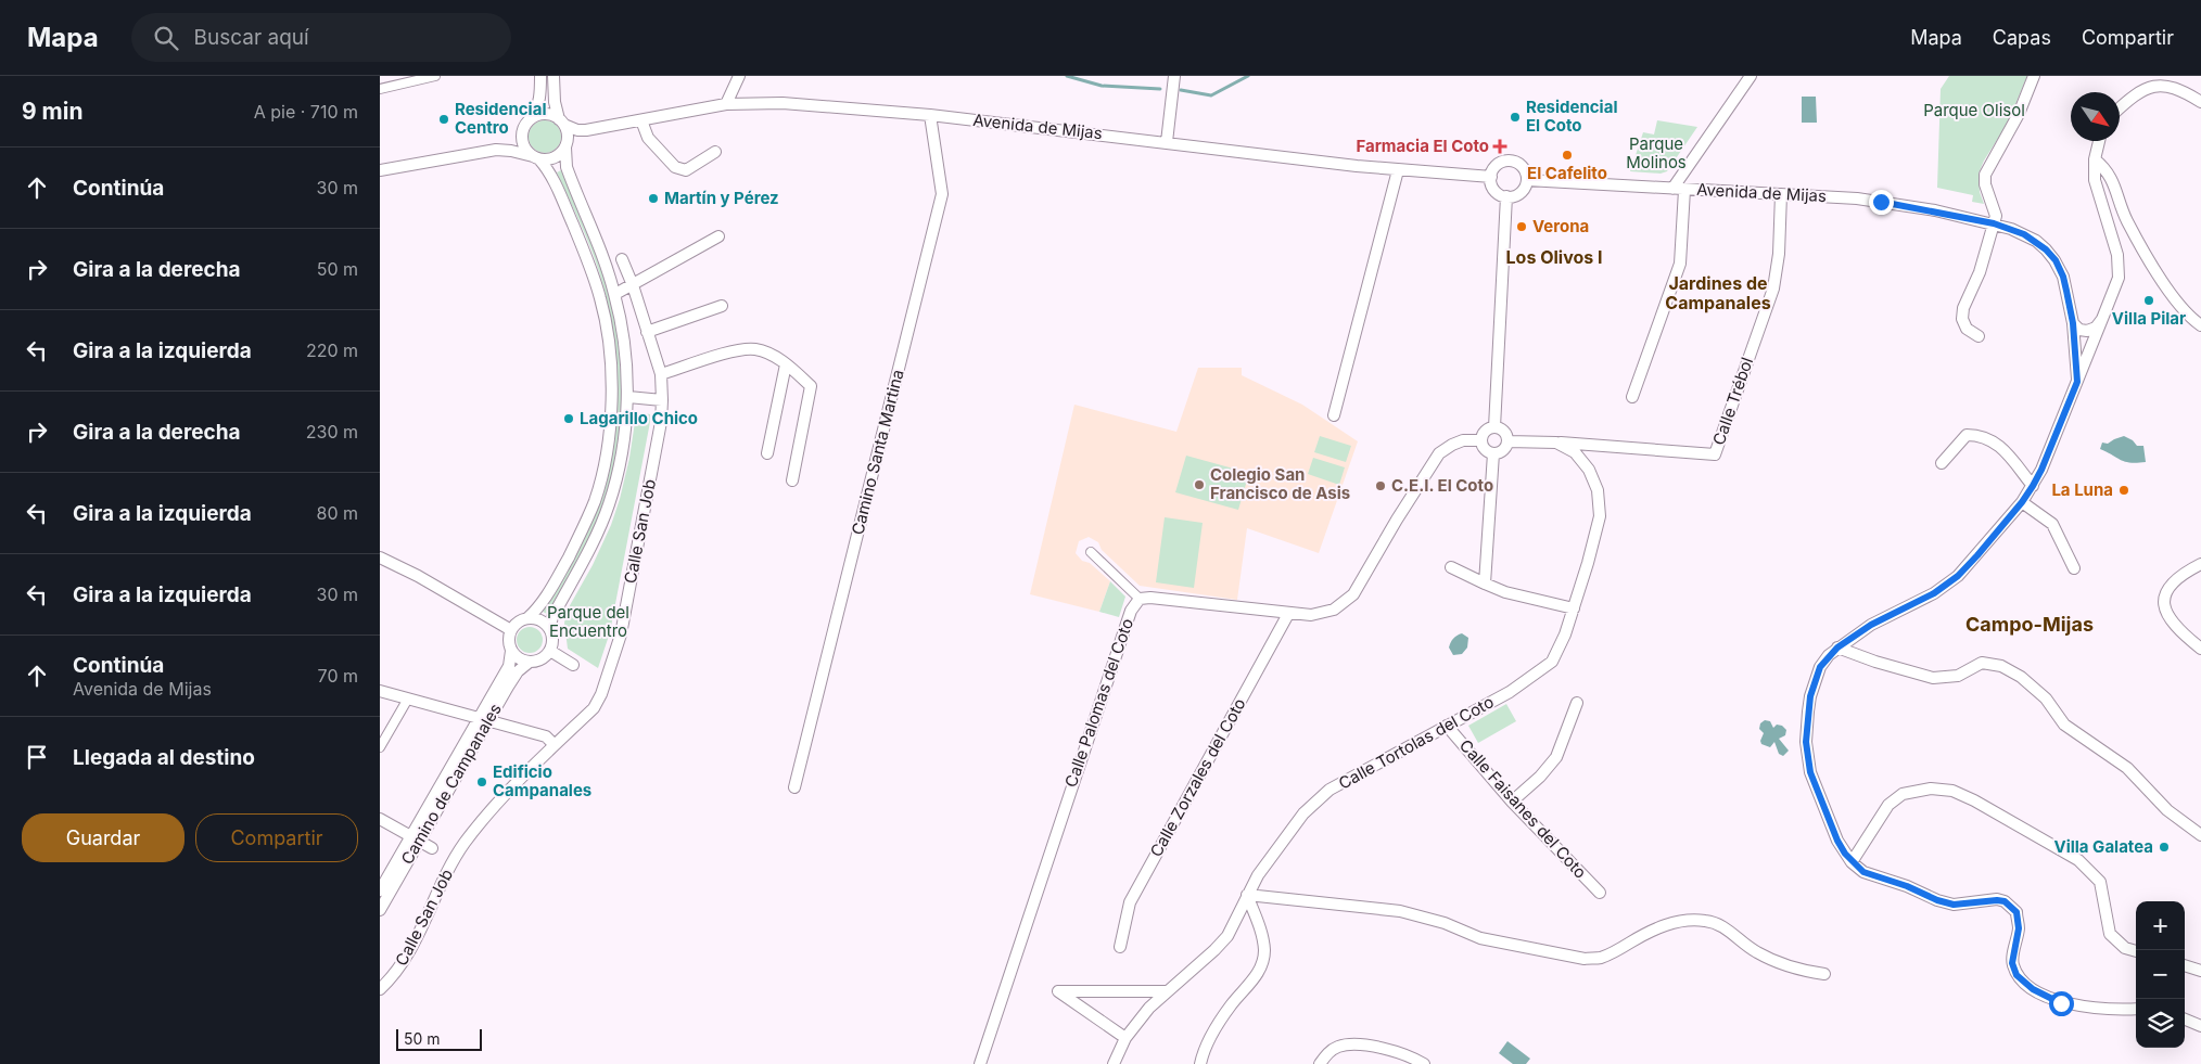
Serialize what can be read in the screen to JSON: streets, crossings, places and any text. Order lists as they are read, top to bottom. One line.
{"streets":{"street":["Avenida de Mijas","Calle Trébol","Camino Santa Martina","Calle San Job","Calle Palomas del Coto","Calle Tortolas del Coto","Calle Zorzales del Coto","Camino de Campanales","Calle Faisanes del Coto"]},"crossings":[["Avenida de Mijas","Calle Trébol"],["Avenida de Mijas","Camino Santa Martina"],["Calle Trébol","Calle Tortolas del Coto"],["Calle Palomas del Coto","Calle Zorzales del Coto"],["Calle Tortolas del Coto","Calle Faisanes del Coto"]],"districts":["Los Olivos I","Jardines de Campanales","Campo-Mijas"],"parks":["Parque Olisol","Parque Molinos","Parque del Encuentro"],"places":{"other":["Residencial El Coto","Residencial Centro","El Cafelito","Martín y Pérez","Verona","Villa Pilar","Lagarillo Chico","Colegio San Francisco de Asis","C.E.I. El Coto","La Luna","Edificio Campanales","Villa Galatea"],"health":["Farmacia El Coto"]},"scale_bar":"50 m","north":"bottom right","page":{"header":"Mapa","search":"Buscar aquí","nav":["Mapa","Capas","Compartir"],"heading":["9 min","A pie · 710 m"],"list":[["Continúa","30 m"],["Gira a la derecha","50 m"],["Gira a la izquierda","220 m"],["Gira a la derecha","230 m"],["Gira a la izquierda","80 m"],["Gira a la izquierda","30 m"],["Continúa","Avenida de Mijas","70 m"],"Llegada al destino"],"buttons":["Guardar","Compartir"],"map_buttons":["+","−"],"scale":"50 m"}}
